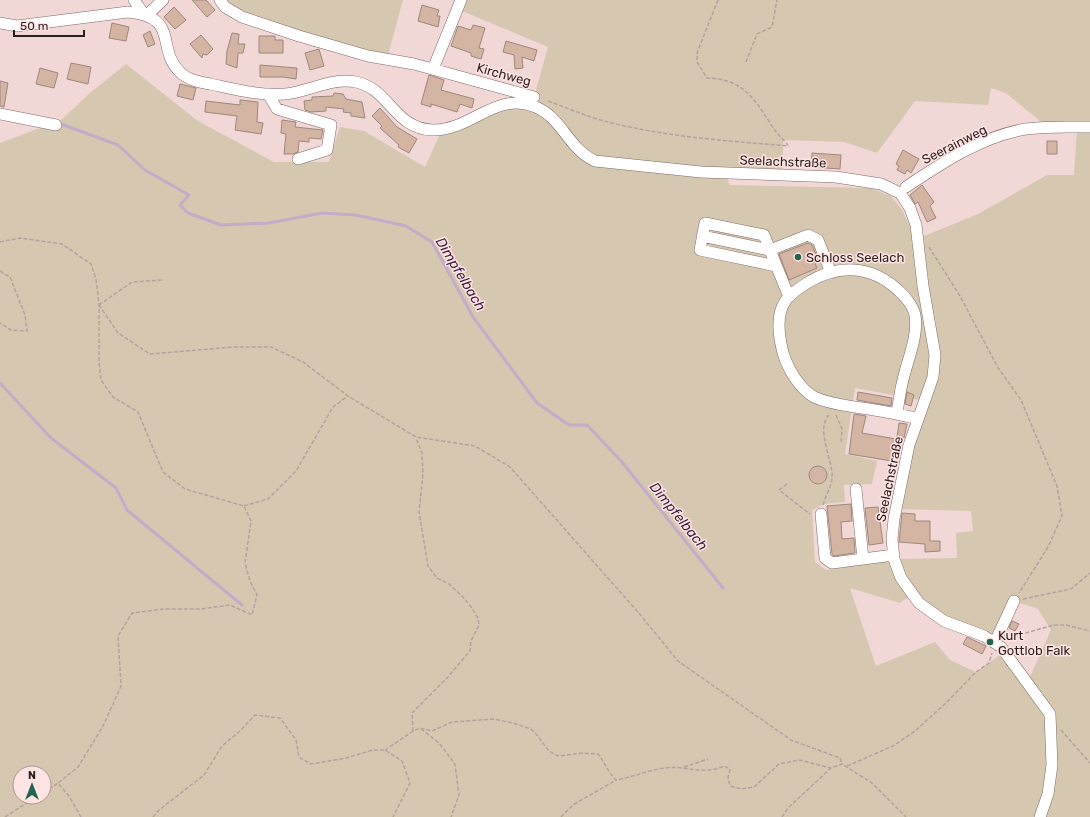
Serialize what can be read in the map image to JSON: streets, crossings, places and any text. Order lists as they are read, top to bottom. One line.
{"streets":{"street":["Kirchweg","Seerainweg","Seelachstraße"]},"water":["Dimpfelbach"],"places":["Schloss Seelach","Kurt Gottlob Falk"],"scale_bar":"50 m","north":"top"}
